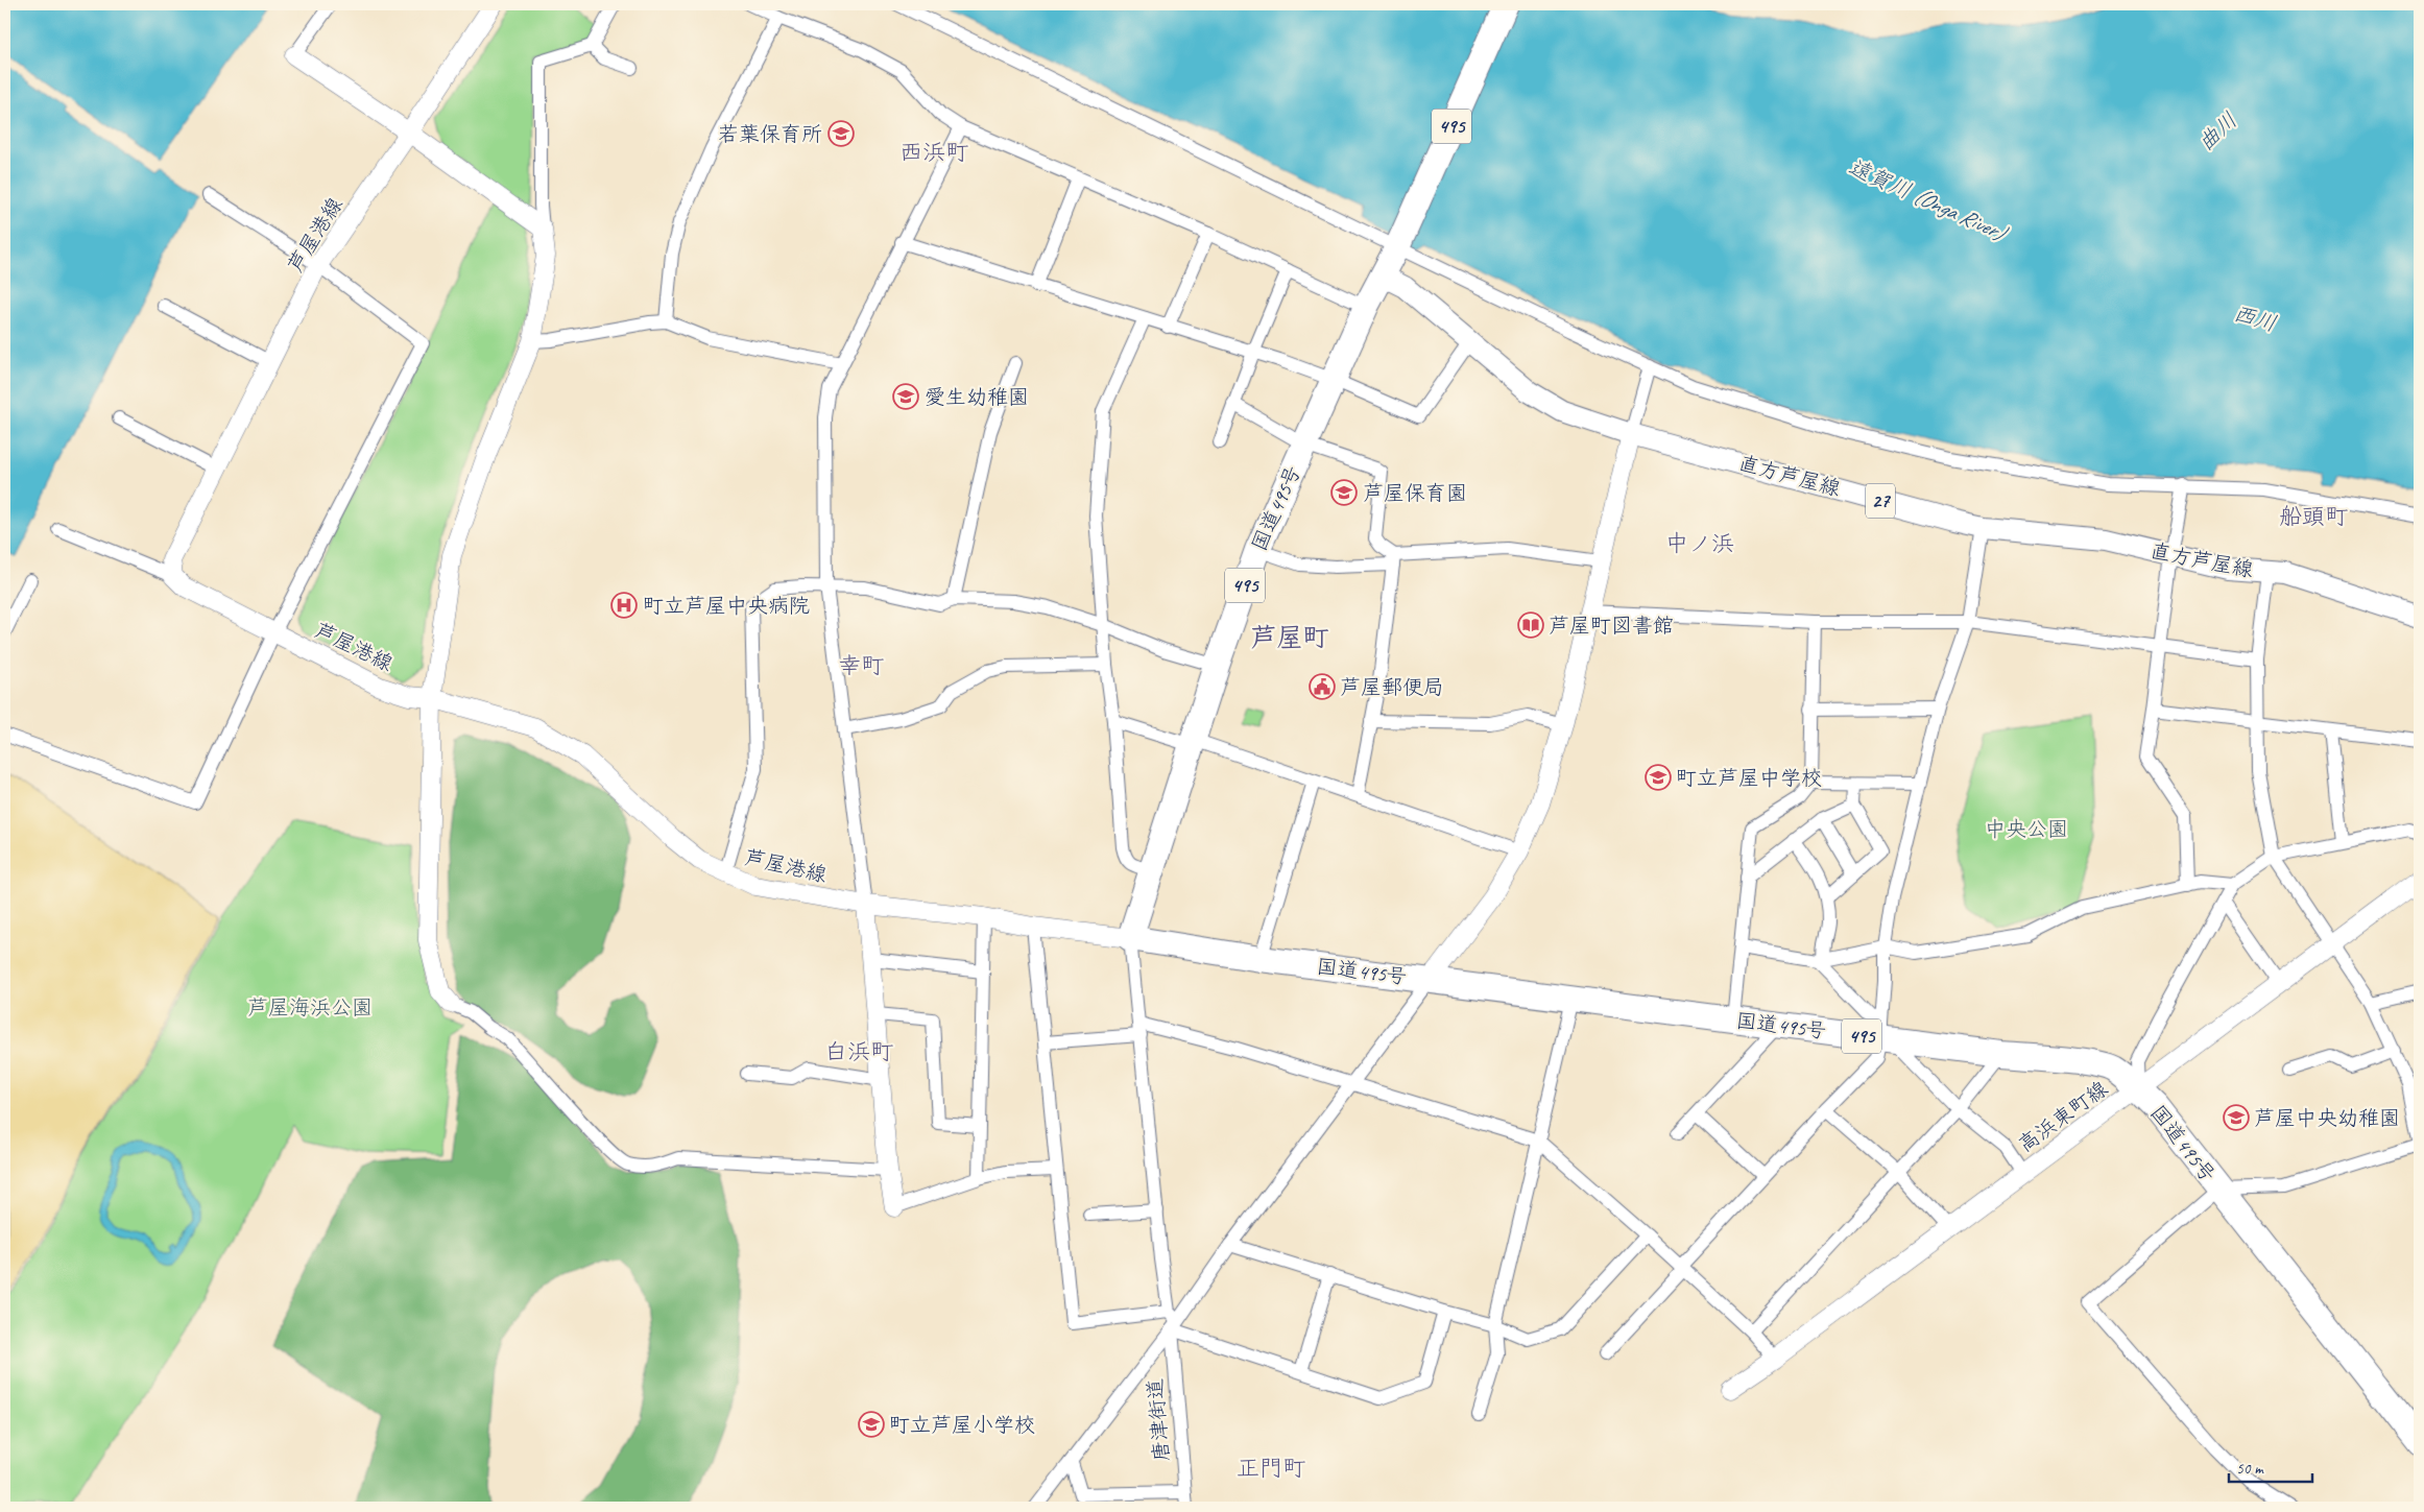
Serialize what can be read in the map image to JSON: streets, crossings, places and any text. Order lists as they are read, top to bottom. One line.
{"streets":{"highway":["495","国道495号"],"main road":["芦屋港線","直方芦屋線","27","高浜東町線"],"street":["唐津街道"]},"crossings":[["芦屋港線","国道495号"],["芦屋港線","唐津街道"],["直方芦屋線","国道495号"],["国道495号","高浜東町線"],["国道495号","唐津街道"]],"districts":["西浜町","船頭町","中ノ浜","芦屋町","幸町","白浜町","正門町"],"water":["曲川","遠賀川 (Onga River)","西川"],"parks":["中央公園","芦屋海浜公園"],"places":{"school or university":["若葉保育所","愛生幼稚園","芦屋保育園","町立芦屋中学校","芦屋中央幼稚園","町立芦屋小学校"],"hospital":["町立芦屋中央病院"],"library":["芦屋町図書館"],"public building":["芦屋郵便局"]},"scale_bar":"50 m"}
